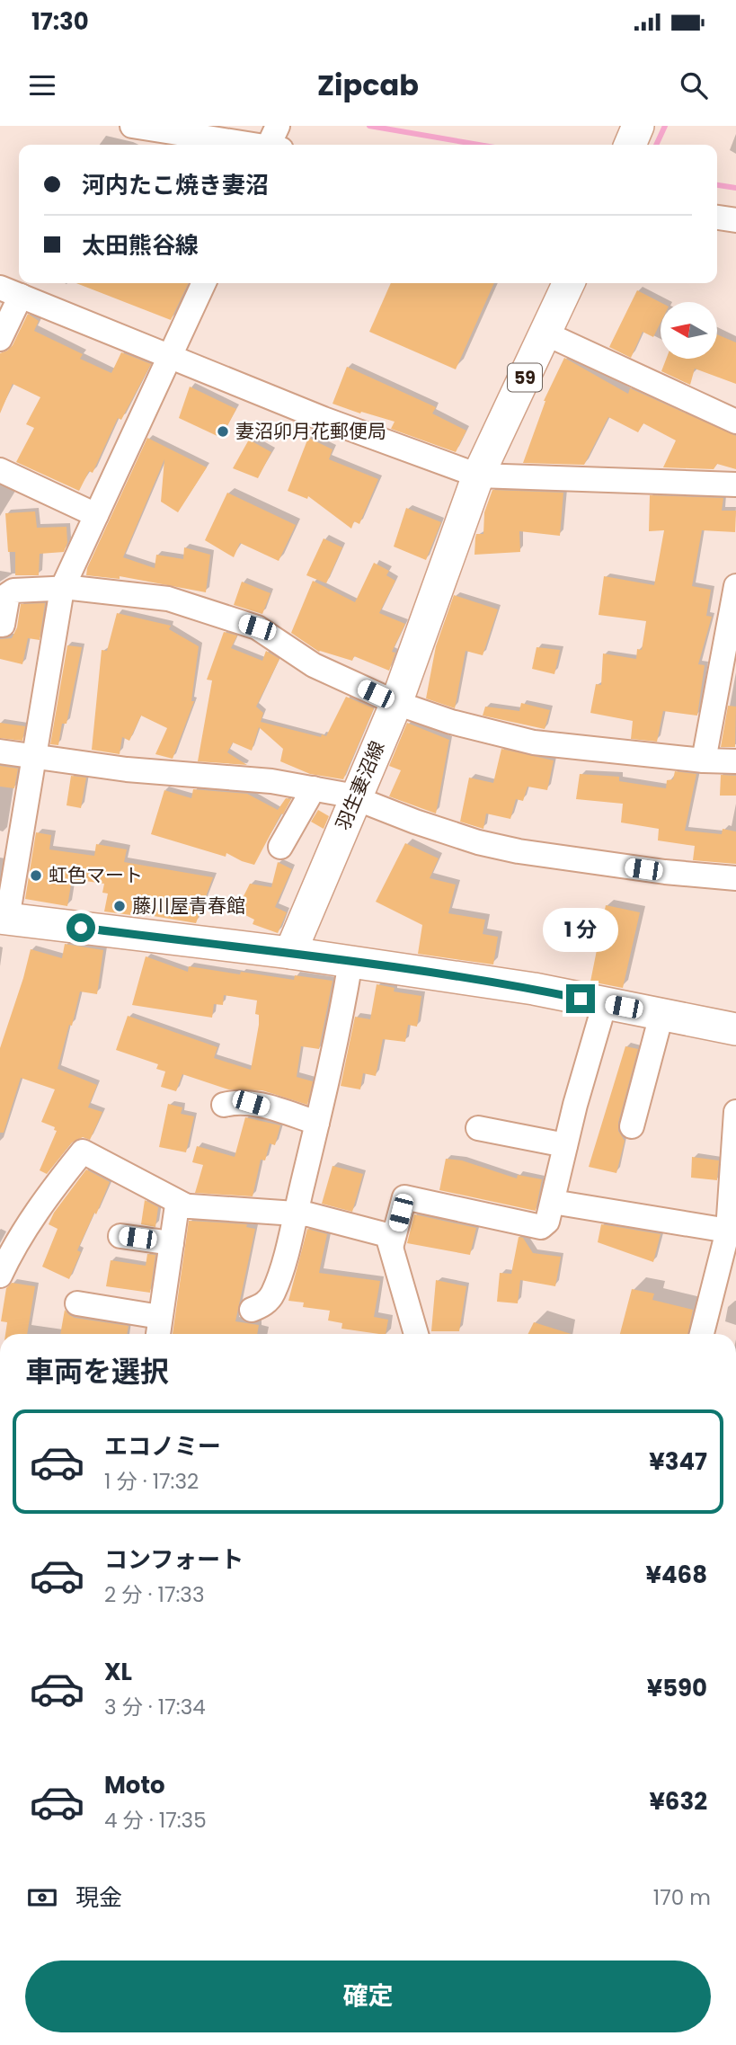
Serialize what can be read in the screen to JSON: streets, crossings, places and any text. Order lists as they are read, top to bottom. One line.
{"streets":{"main road":["59","羽生妻沼線"]},"places":["妻沼卯月花郵便局","虹色マート","藤川屋青春館"],"north":"left","page":{"status":"17:30","header":"Zipcab","banner":["河内たこ焼き妻沼","太田熊谷線"],"bubble":"1 分","heading":"車両を選択","list":[{"name":"エコノミー","note":"1 分 · 17:32","value":"¥347"},{"name":"コンフォート","note":"2 分 · 17:33","value":"¥468"},{"name":"XL","note":"3 分 · 17:34","value":"¥590"},{"name":"Moto","note":"4 分 · 17:35","value":"¥632"}],"pay":["現金","170 m"],"buttons":"確定"}}
